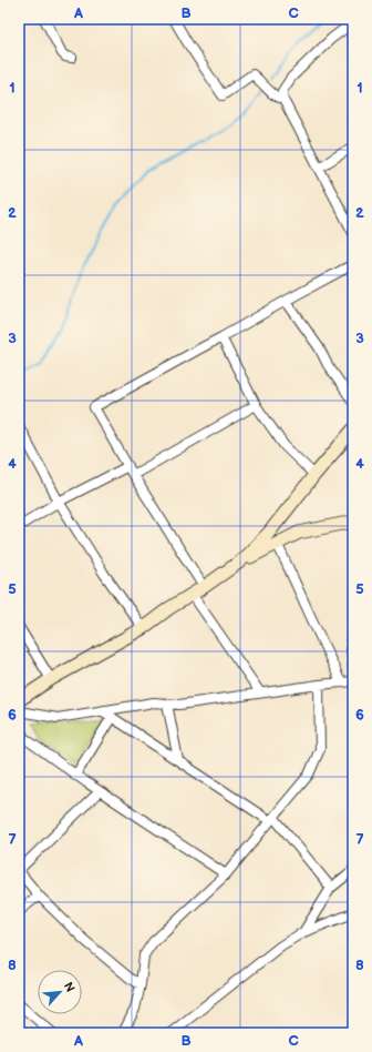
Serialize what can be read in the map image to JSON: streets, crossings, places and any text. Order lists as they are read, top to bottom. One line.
{"north":"top right","grid":{"columns":["A","B","C"],"rows":["1","2","3","4","5","6","7","8"]}}
